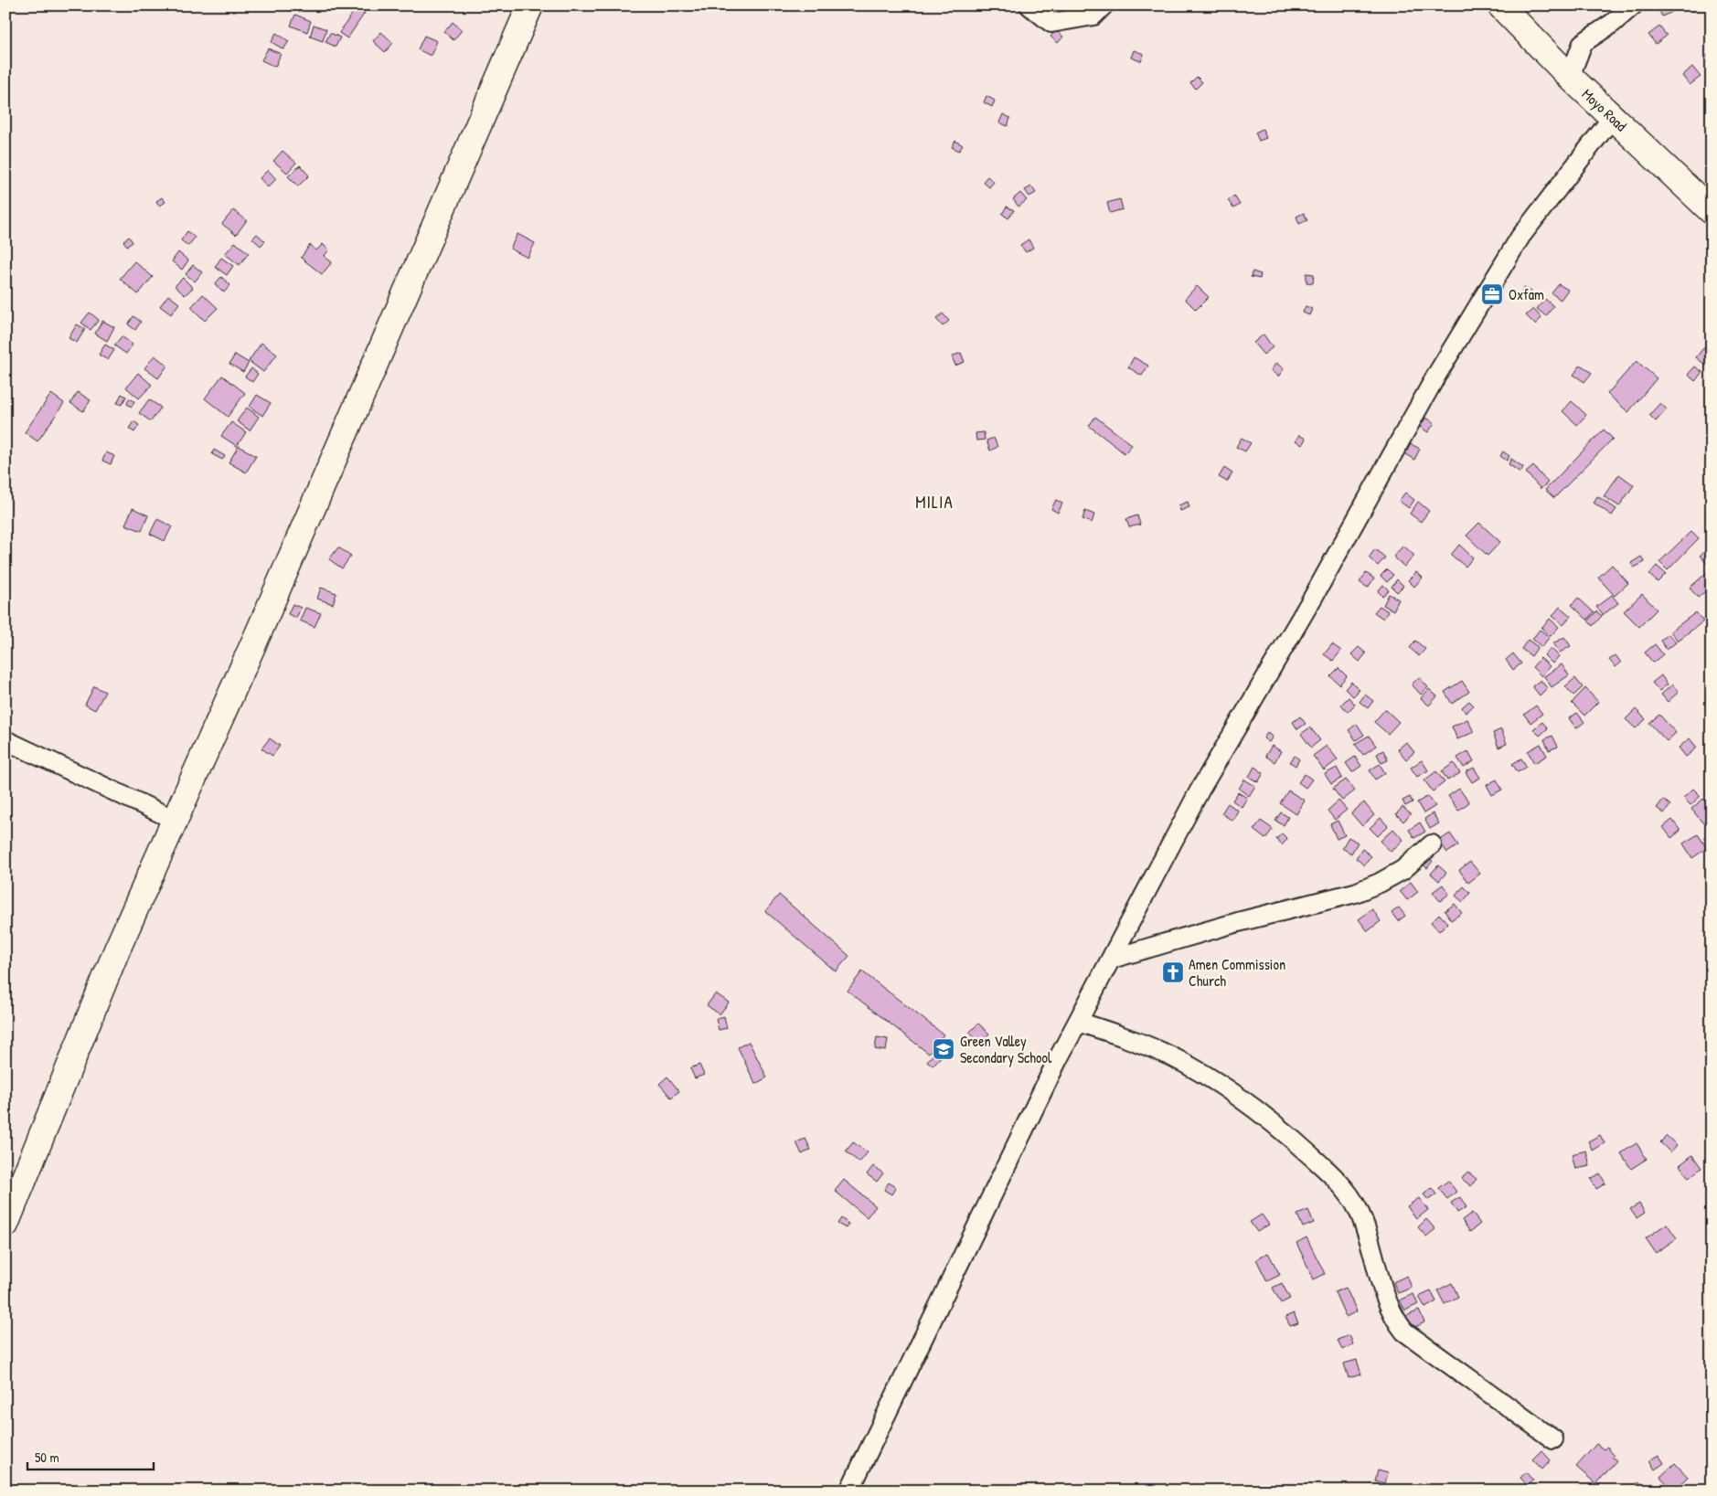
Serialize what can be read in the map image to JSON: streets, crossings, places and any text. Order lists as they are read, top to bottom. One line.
{"streets":{"street":["Moyo Road"]},"districts":["MILIA"],"places":{"office":["Oxfam"],"church":["Amen Commission Church"],"school or university":["Green Valley Secondary School"]},"scale_bar":"50 m"}
